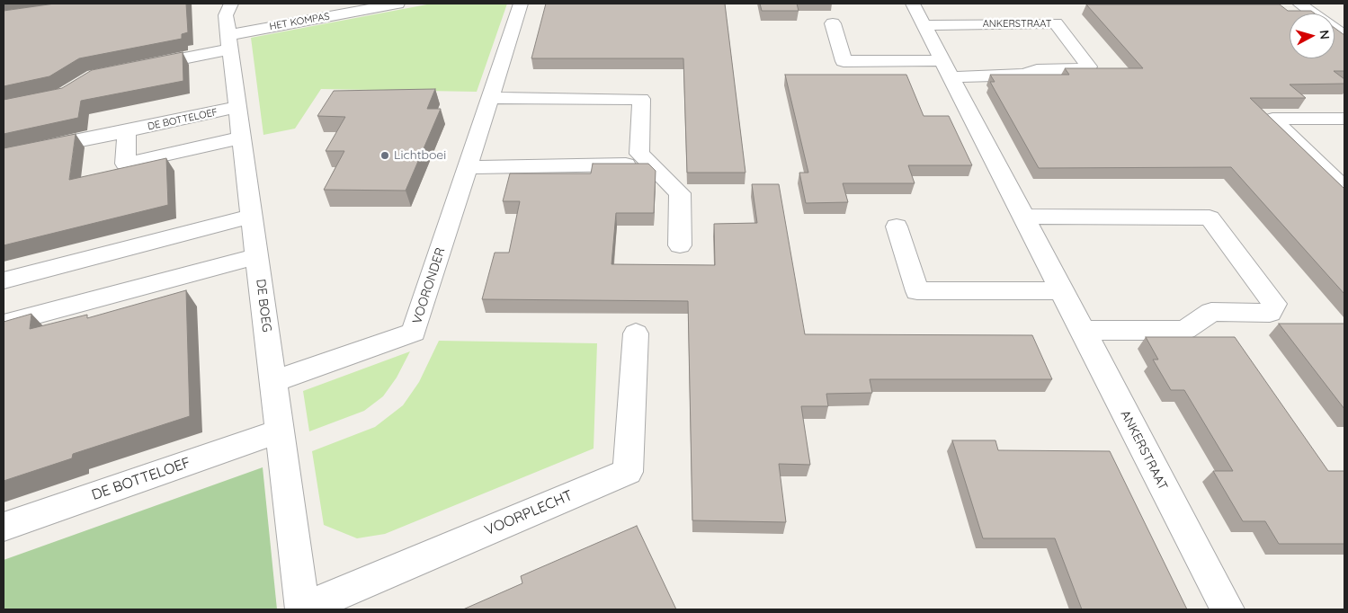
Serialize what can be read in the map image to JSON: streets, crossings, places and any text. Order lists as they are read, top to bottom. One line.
{"streets":{"street":["HET KOMPAS","ANKERSTRAAT","DE BOTTELOEF","VOORONDER","DE BOEG","VOORPLECHT"]},"crossings":[["HET KOMPAS","DE BOEG"],["DE BOTTELOEF","DE BOEG"],["VOORONDER","DE BOEG"],["DE BOEG","VOORPLECHT"]],"places":["Lichtboei"],"north":"right"}
